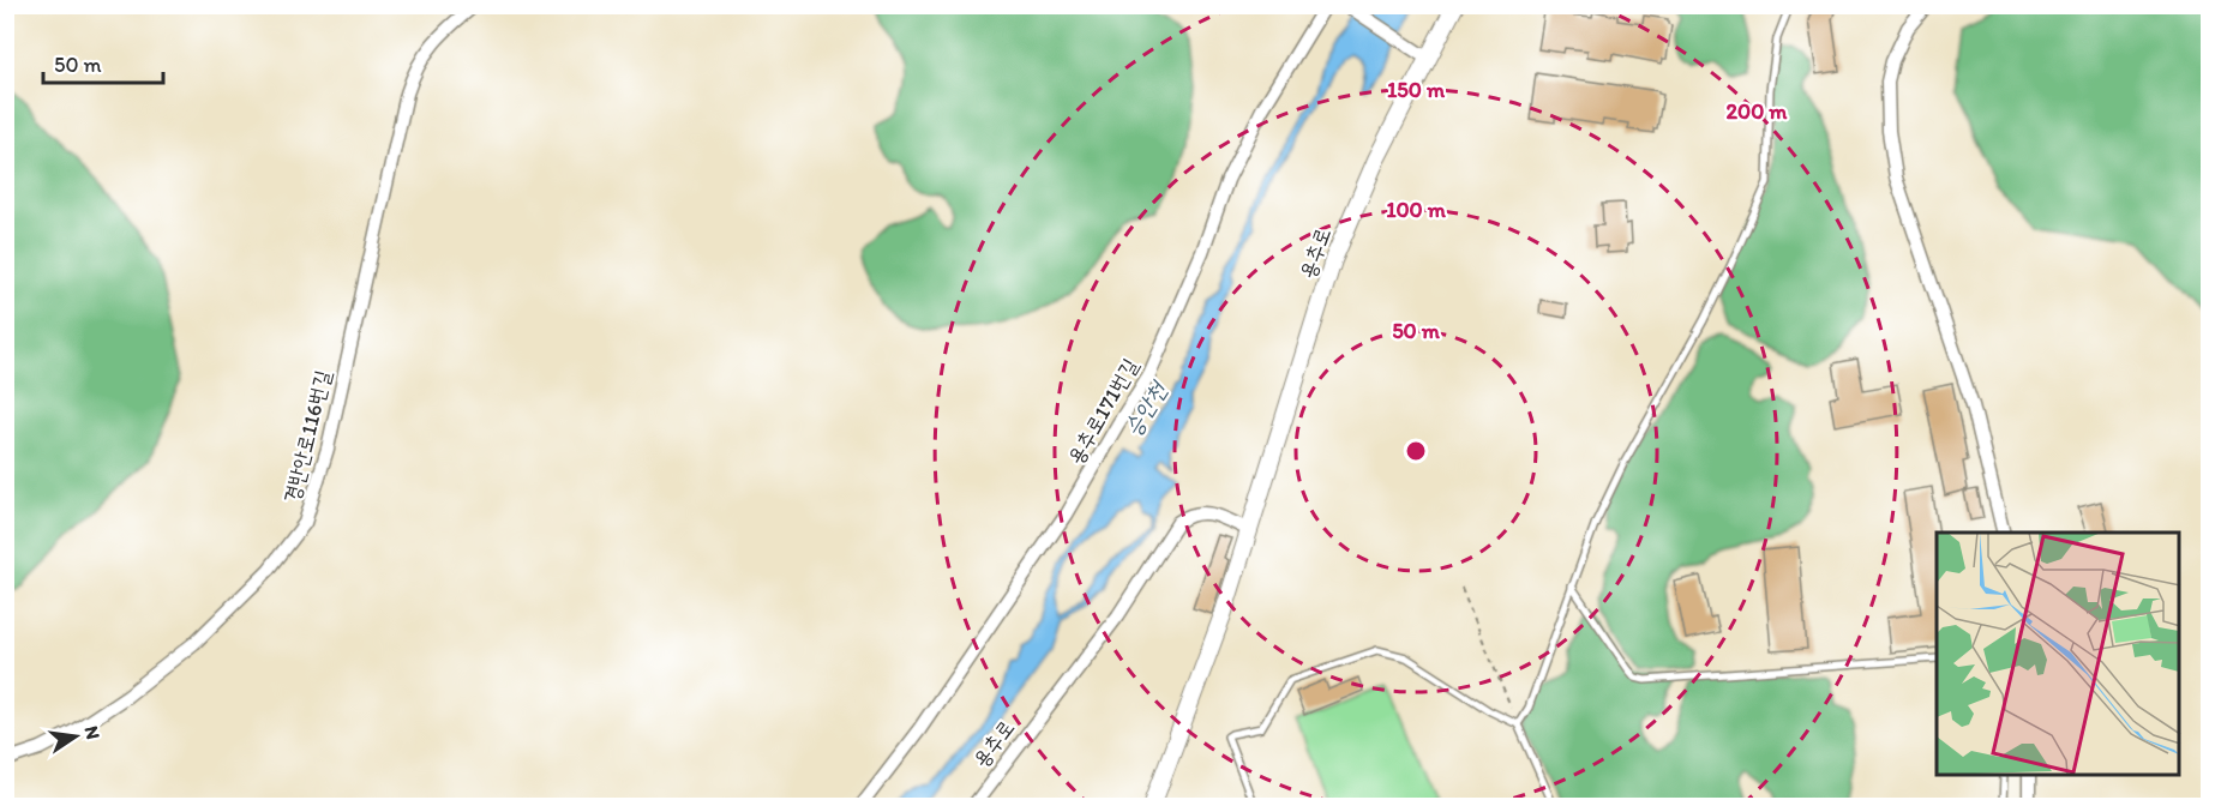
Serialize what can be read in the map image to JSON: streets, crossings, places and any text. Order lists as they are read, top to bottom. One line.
{"streets":{"street":["용추로","용추로171번길","경반안로116번길"]},"water":["승안천"],"scale_bar":"50 m","north":"right","rings":["150 m","200 m","100 m","50 m"]}
